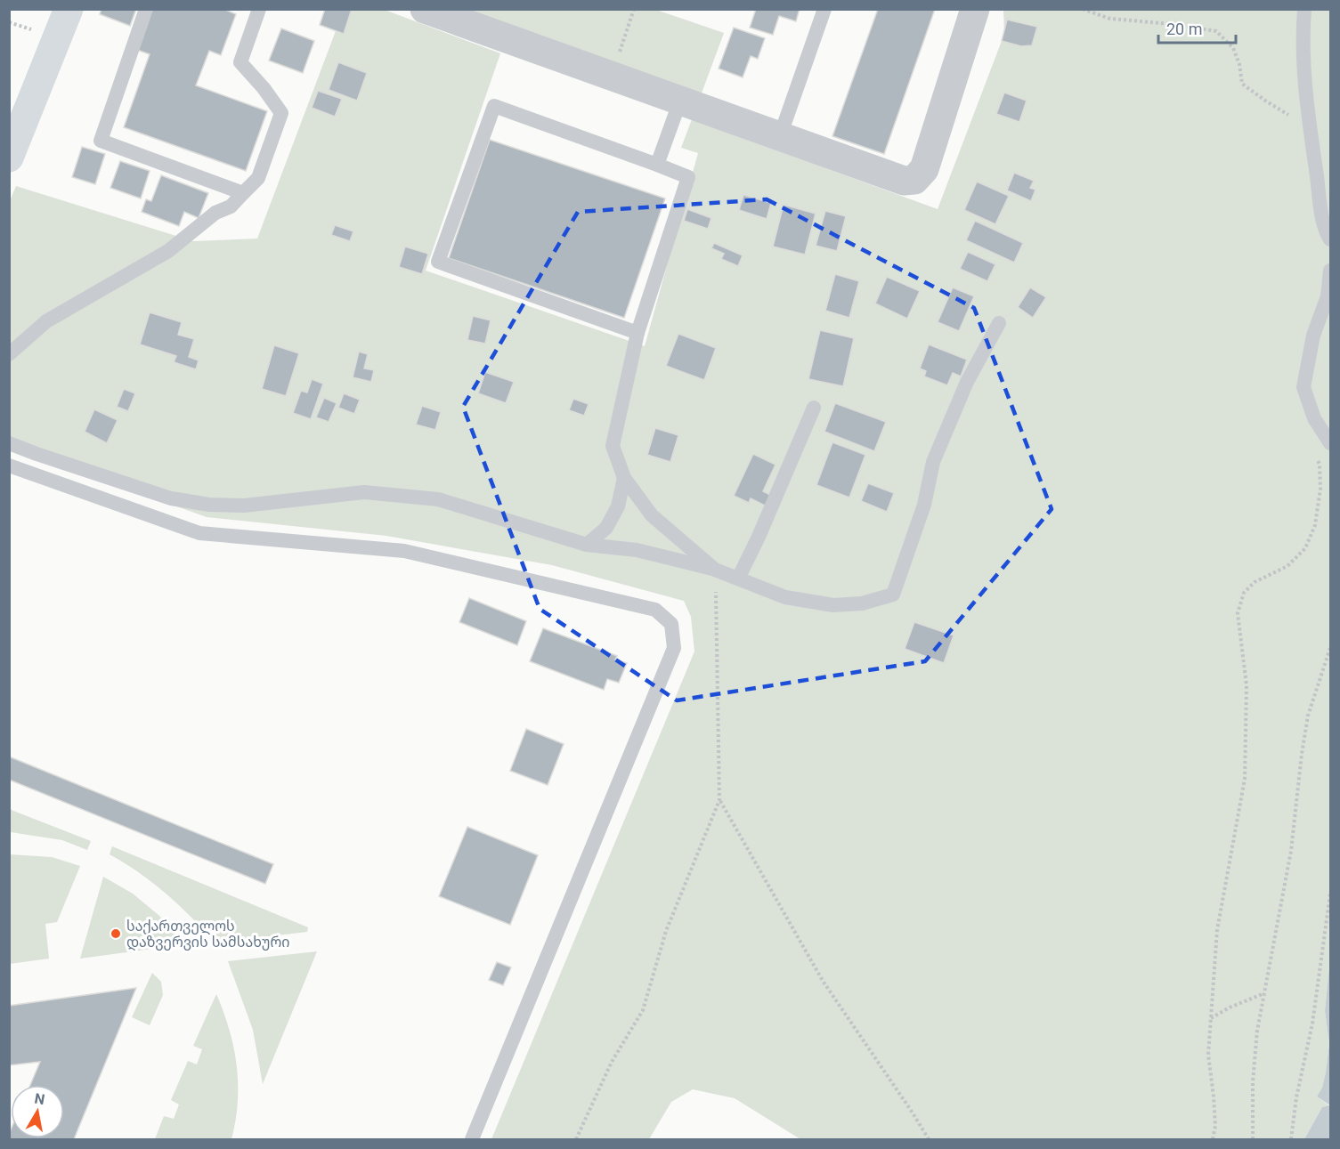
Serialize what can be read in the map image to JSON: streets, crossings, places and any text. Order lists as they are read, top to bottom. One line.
{"places":["საქართველოს დაზვერვის სამსახური"],"scale_bar":"20 m","north":"top"}
